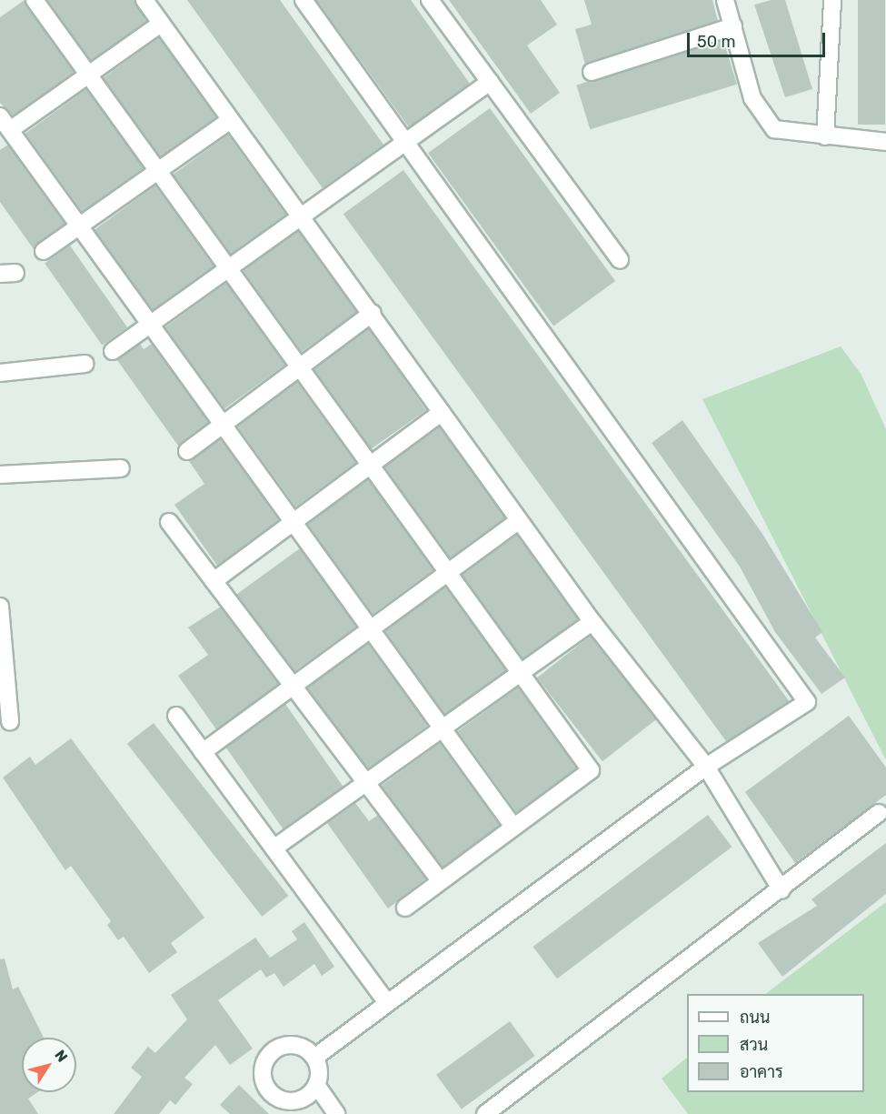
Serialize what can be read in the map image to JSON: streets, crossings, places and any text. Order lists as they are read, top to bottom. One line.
{"legend":["ถนน","สวน","อาคาร"],"scale_bar":"50 m","north":"top right"}
